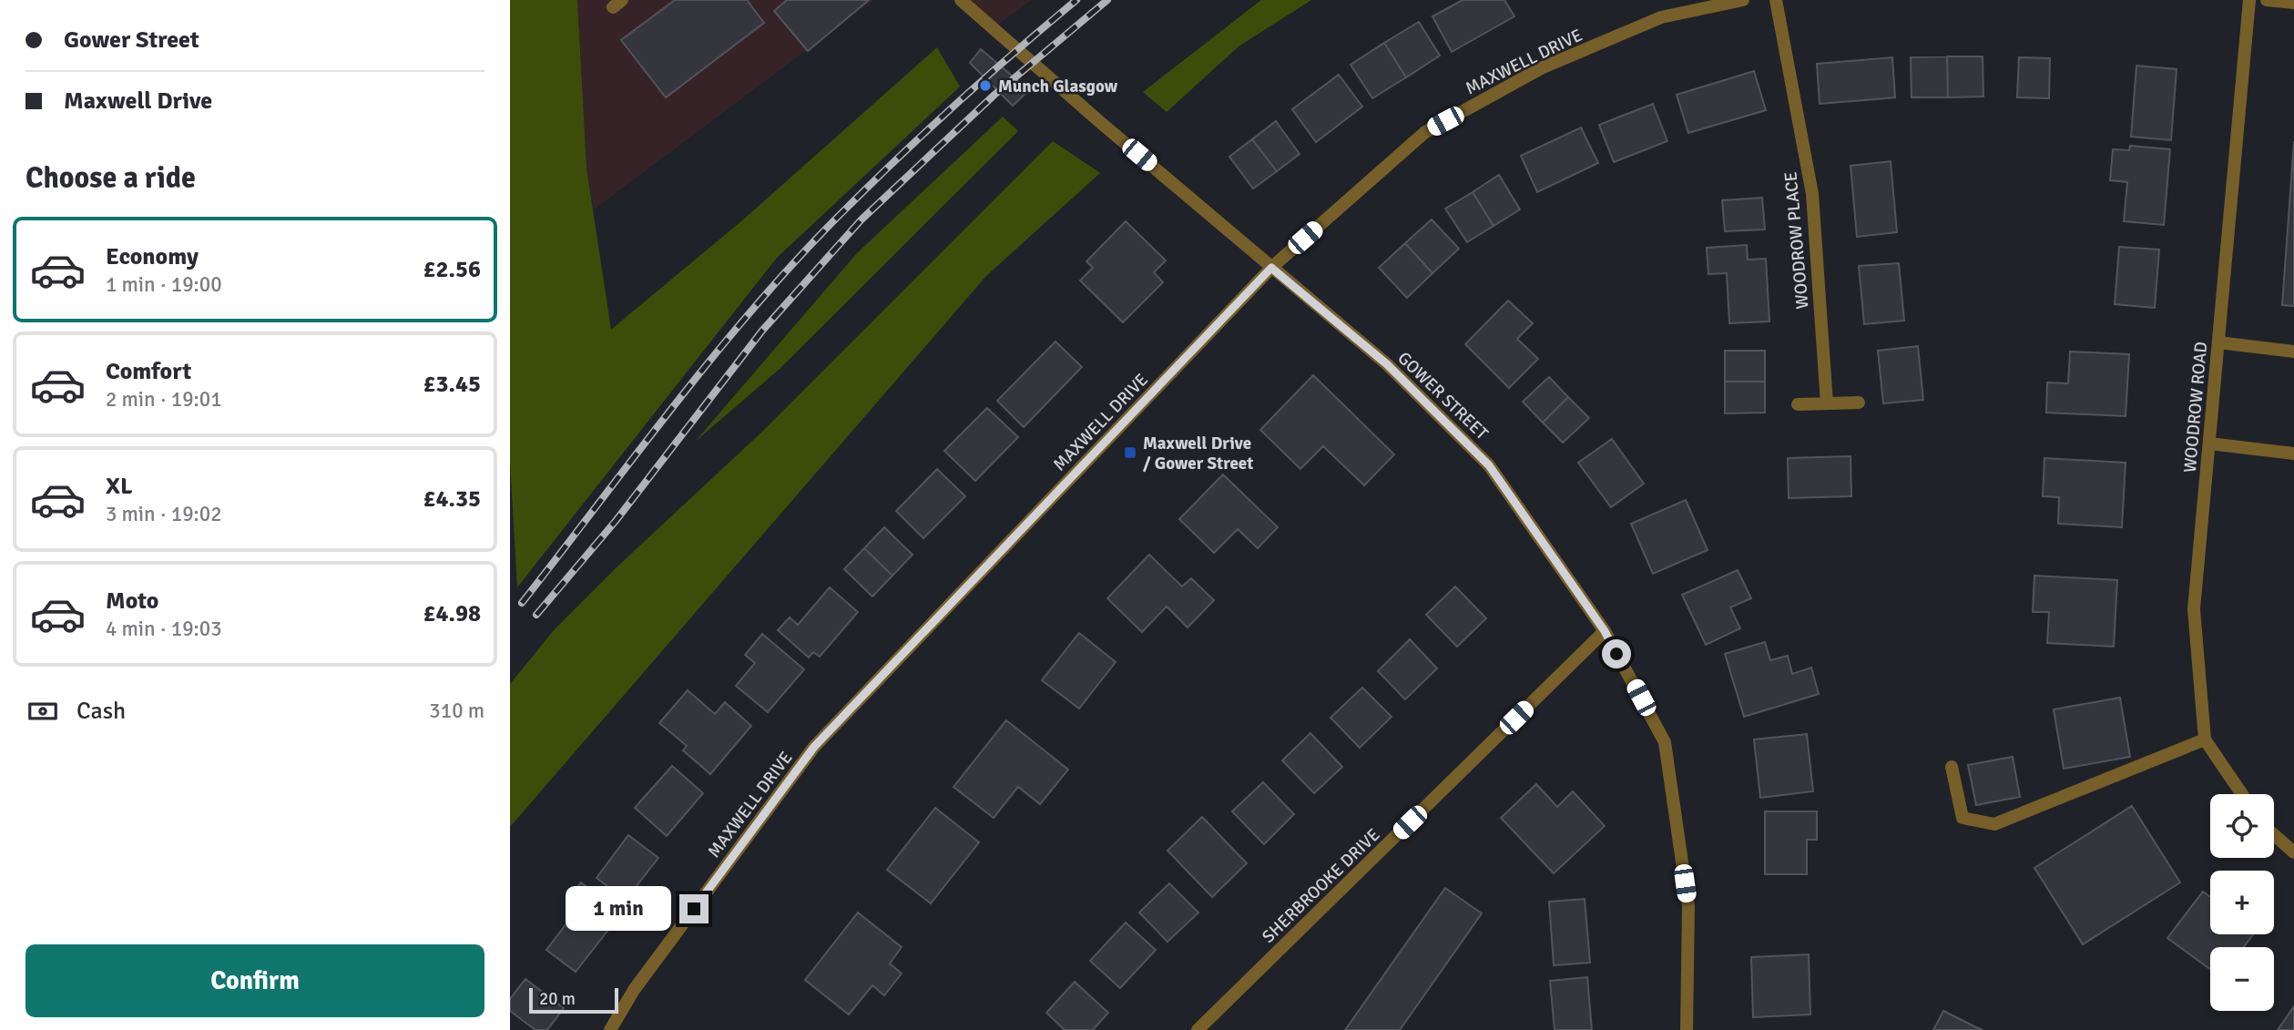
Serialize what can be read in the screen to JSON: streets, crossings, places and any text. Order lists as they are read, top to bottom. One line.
{"streets":{"street":["MAXWELL DRIVE","WOODROW PLACE","GOWER STREET","WOODROW ROAD","SHERBROOKE DRIVE"]},"crossings":[["MAXWELL DRIVE","GOWER STREET"],["GOWER STREET","SHERBROOKE DRIVE"]],"places":{"other":["Munch Glasgow"],"transit":["Maxwell Drive / Gower Street"]},"scale_bar":"20 m","page":{"banner":["Gower Street","Maxwell Drive"],"heading":"Choose a ride","list":[{"name":"Economy","note":"1 min · 19:00","value":"£2.56"},{"name":"Comfort","note":"2 min · 19:01","value":"£3.45"},{"name":"XL","note":"3 min · 19:02","value":"£4.35"},{"name":"Moto","note":"4 min · 19:03","value":"£4.98"}],"pay":["Cash","310 m"],"map_buttons":["+","−"],"bubble":"1 min","buttons":"Confirm","scale":"20 m"}}
